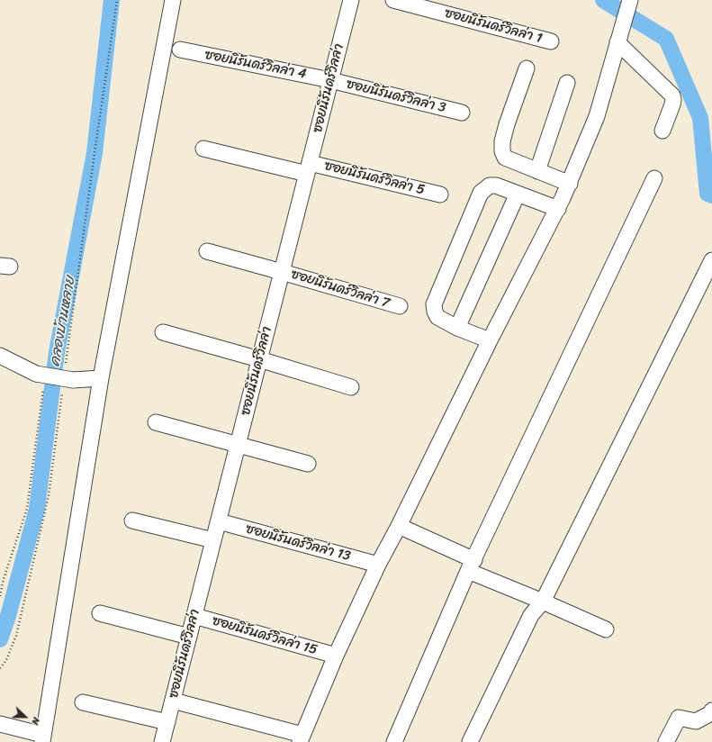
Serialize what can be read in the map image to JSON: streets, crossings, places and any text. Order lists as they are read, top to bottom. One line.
{"streets":{"street":["ซอยนิรันดร์วิลล่า 1","ซอยนิรันดร์วิลล่า 4","ซอยนิรันดร์วิลล่า","ซอยนิรันดร์วิลล่า 3","ซอยนิรันดร์วิลล่า 5","ซอยนิรันดร์วิลล่า 7","ซอยนิรันดร์วิลล่า 13","ซอยนิรันดร์วิลล่า 15"]},"crossings":[["ซอยนิรันดร์วิลล่า 4","ซอยนิรันดร์วิลล่า"],["ซอยนิรันดร์วิลล่า 4","ซอยนิรันดร์วิลล่า 3"],["ซอยนิรันดร์วิลล่า","ซอยนิรันดร์วิลล่า 3"],["ซอยนิรันดร์วิลล่า","ซอยนิรันดร์วิลล่า 5"],["ซอยนิรันดร์วิลล่า","ซอยนิรันดร์วิลล่า 7"],["ซอยนิรันดร์วิลล่า","ซอยนิรันดร์วิลล่า 13"],["ซอยนิรันดร์วิลล่า","ซอยนิรันดร์วิลล่า 15"]],"water":["คลองบ้านหลาย"],"north":"right"}
